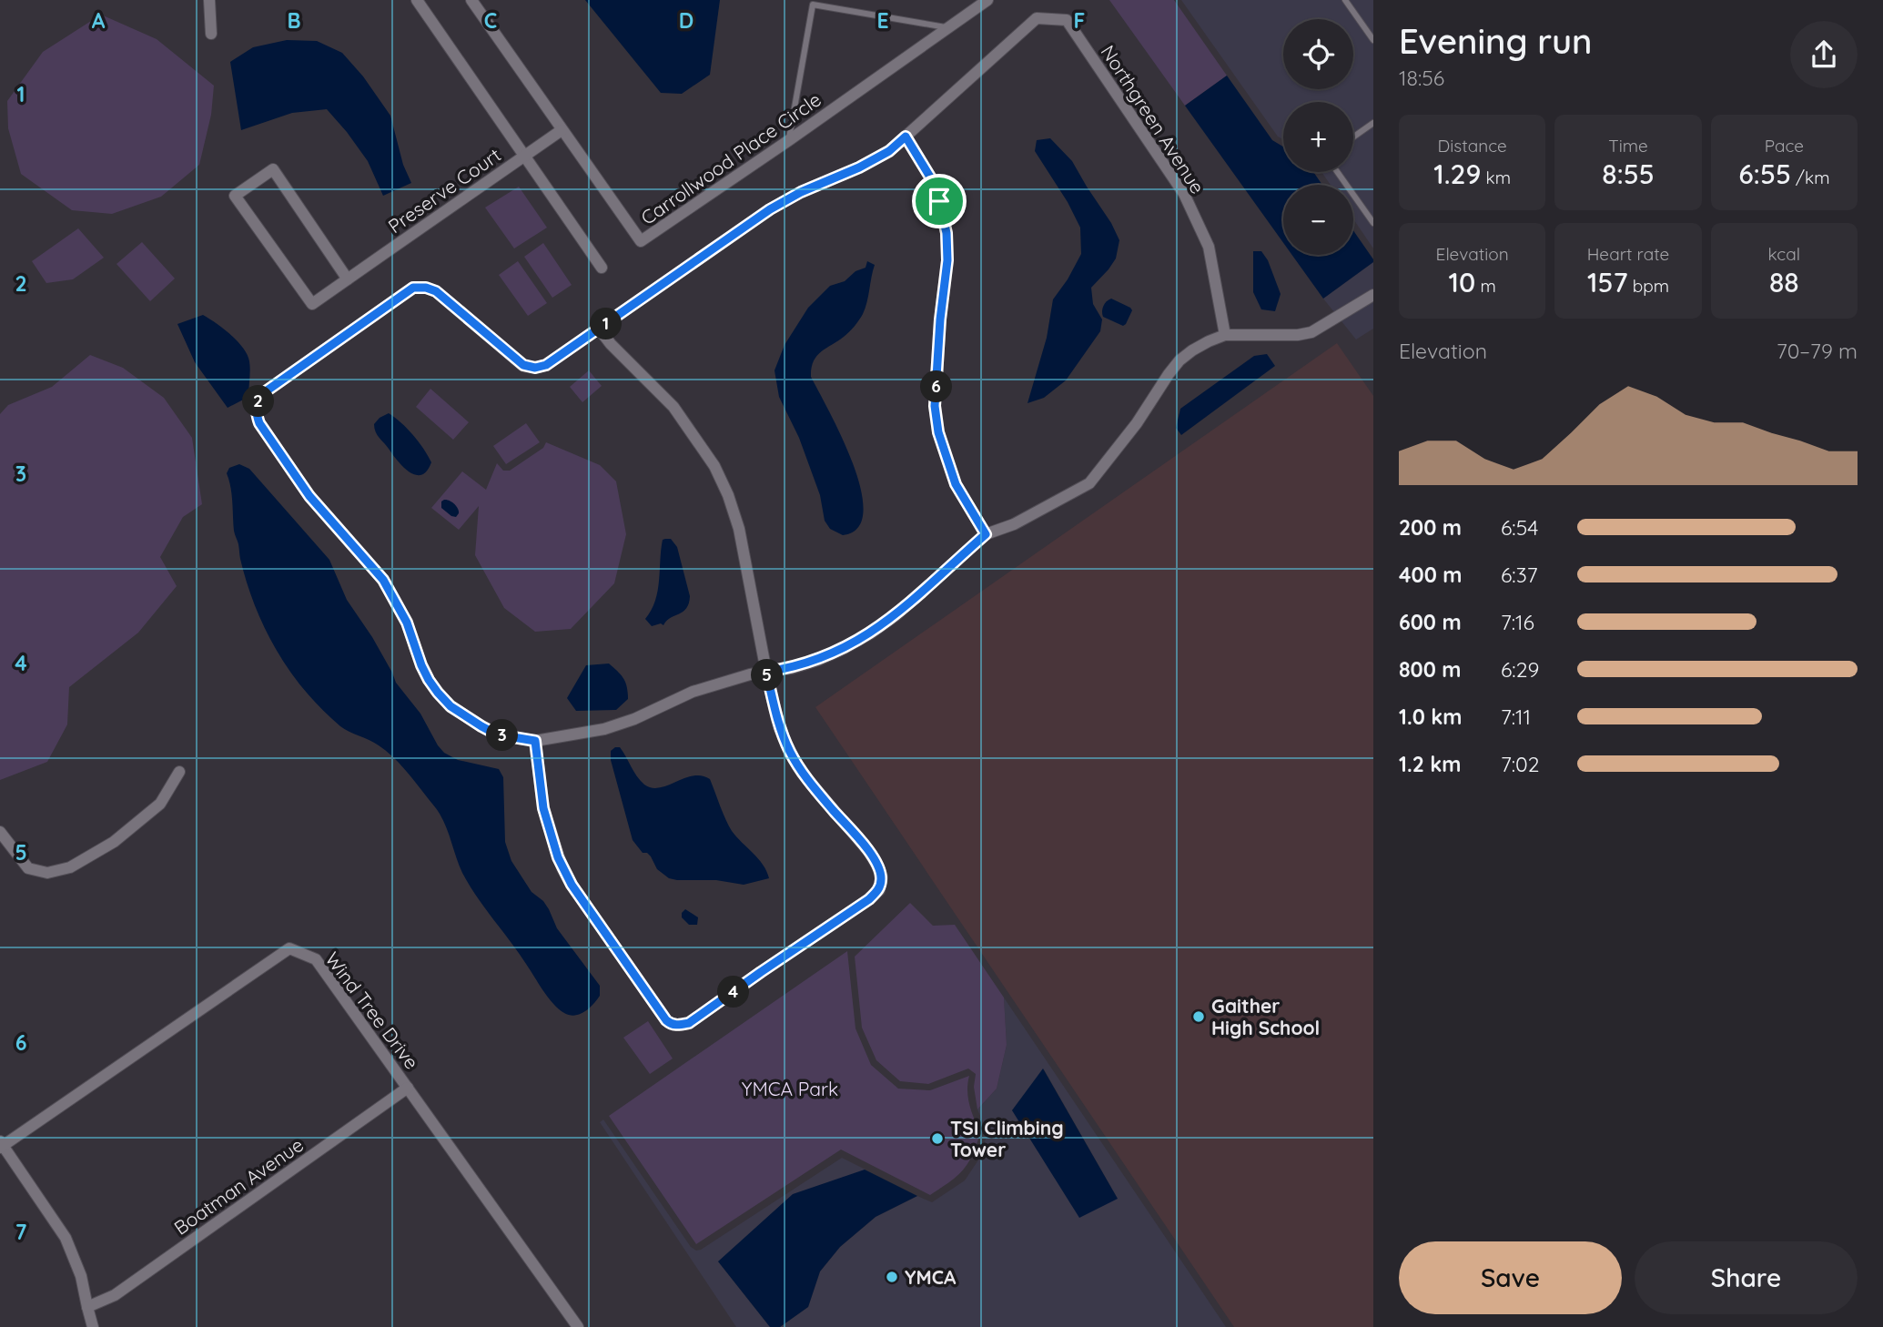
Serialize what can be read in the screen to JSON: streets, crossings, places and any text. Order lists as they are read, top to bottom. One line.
{"streets":{"street":["Northgreen Avenue","Carrollwood Place Circle","Preserve Court","Wind Tree Drive","Boatman Avenue"]},"crossings":[["Carrollwood Place Circle","Preserve Court"],["Wind Tree Drive","Boatman Avenue"]],"parks":["YMCA Park"],"places":["Gaither High School","TSI Climbing Tower","YMCA"],"page":{"heading":["Evening run","18:56"],"map_buttons":["+","−"],"stats":[["Distance","1.29 km"],["Time","8:55"],["Pace","6:55 /km"],["Elevation","10 m"],["Heart rate","157 bpm"],["kcal","88"]],"pins":["1","6","2","5","3","4"],"chart":["Elevation","70–79 m"],"list":[{"name":"200 m","note":"6:54"},{"name":"400 m","note":"6:37"},{"name":"600 m","note":"7:16"},{"name":"800 m","note":"6:29"},{"name":"1.0 km","note":"7:11"},{"name":"1.2 km","note":"7:02"}],"buttons":["Save","Share"]},"grid":{"columns":["A","B","C","D","E","F"],"rows":["1","2","3","4","5","6","7"]}}
